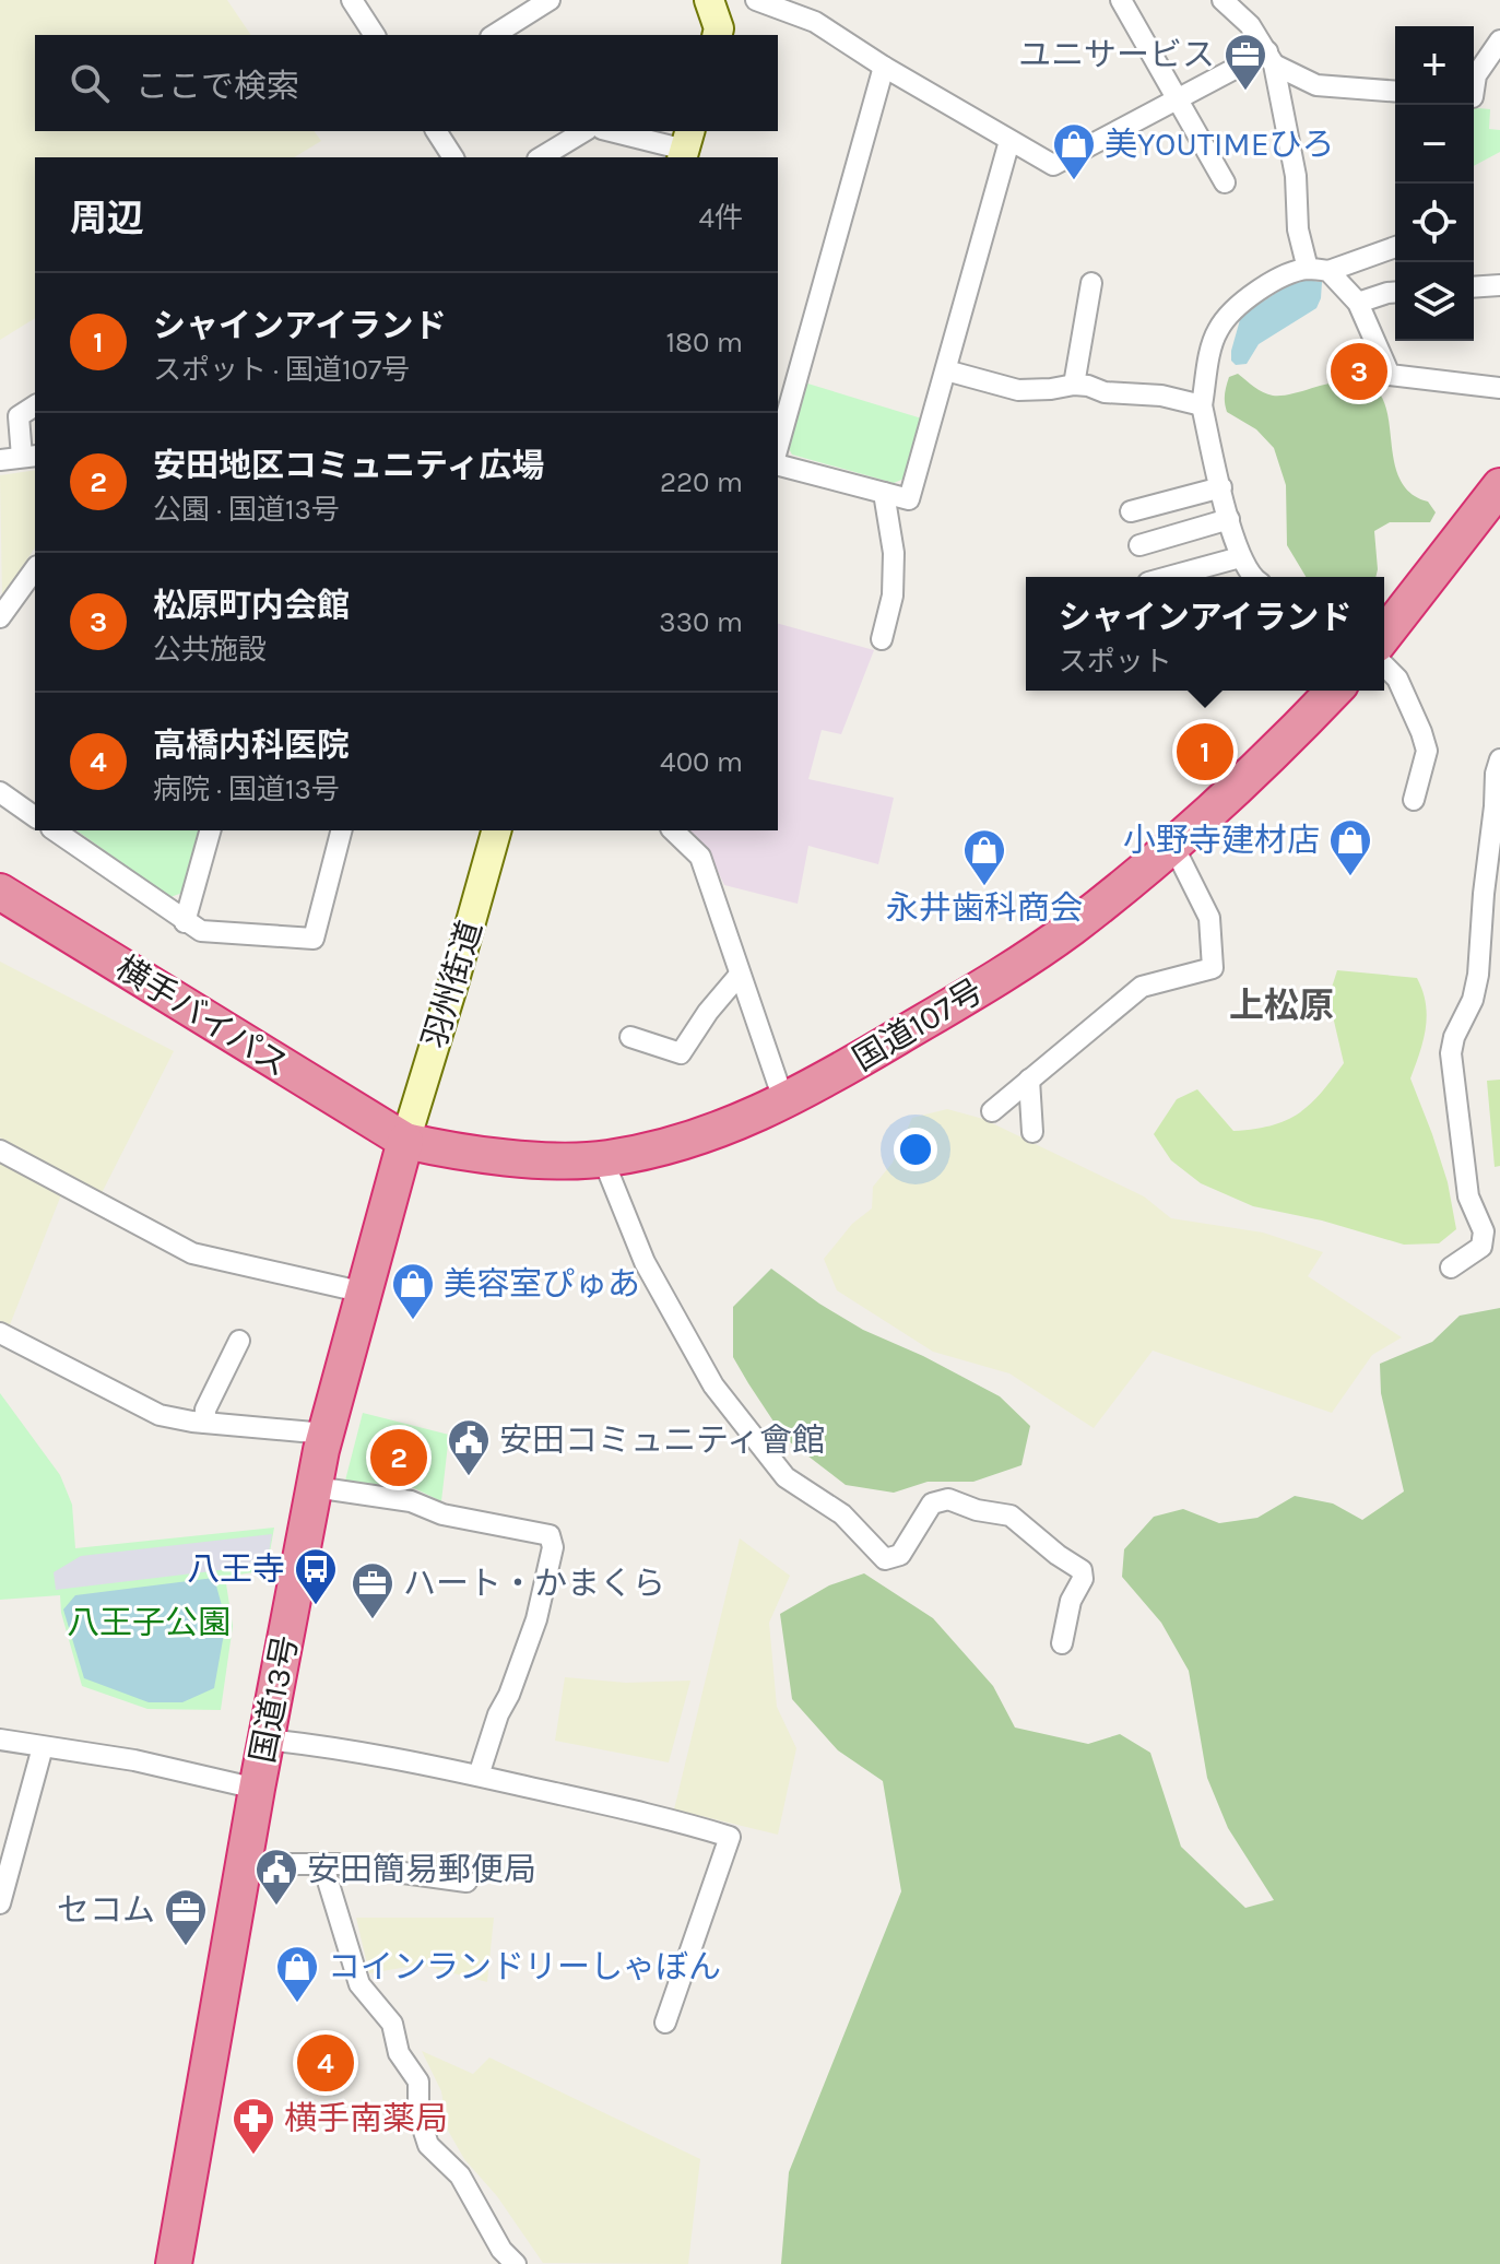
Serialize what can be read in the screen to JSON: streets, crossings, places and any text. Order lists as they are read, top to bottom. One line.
{"streets":{"highway":["横手バイパス","国道107号","国道13号"],"street":["羽州街道"]},"crossings":[["羽州街道","横手バイパス"],["羽州街道","国道107号"],["羽州街道","国道13号"],["横手バイパス","国道107号"],["横手バイパス","国道13号"],["国道107号","国道13号"]],"districts":["上松原"],"parks":["八王子公園"],"places":{"office":["ユニサービス","ハート・かまくら","セコム"],"shop":["美YOUTIMEひろ","小野寺建材店","永井歯科商会","美容室ぴゅあ","コインランドリーしゃぼん"],"public building":["安田コミュニティ會館","安田簡易郵便局"],"bus stop":["八王寺"],"pharmacy":["横手南薬局"]},"page":{"map_buttons":["+","−"],"search":"ここで検索","heading":["周辺","4件"],"list":[{"mark":"1","name":"シャインアイランド","note":"スポット · 国道107号","value":"180 m"},{"mark":"2","name":"安田地区コミュニティ広場","note":"公園 · 国道13号","value":"220 m"},{"mark":"3","name":"松原町内会館","note":"公共施設","value":"330 m"},{"mark":"4","name":"高橋内科医院","note":"病院 · 国道13号","value":"400 m"}],"pins":["3","1","2","4"],"popup":["シャインアイランド","スポット"]}}
